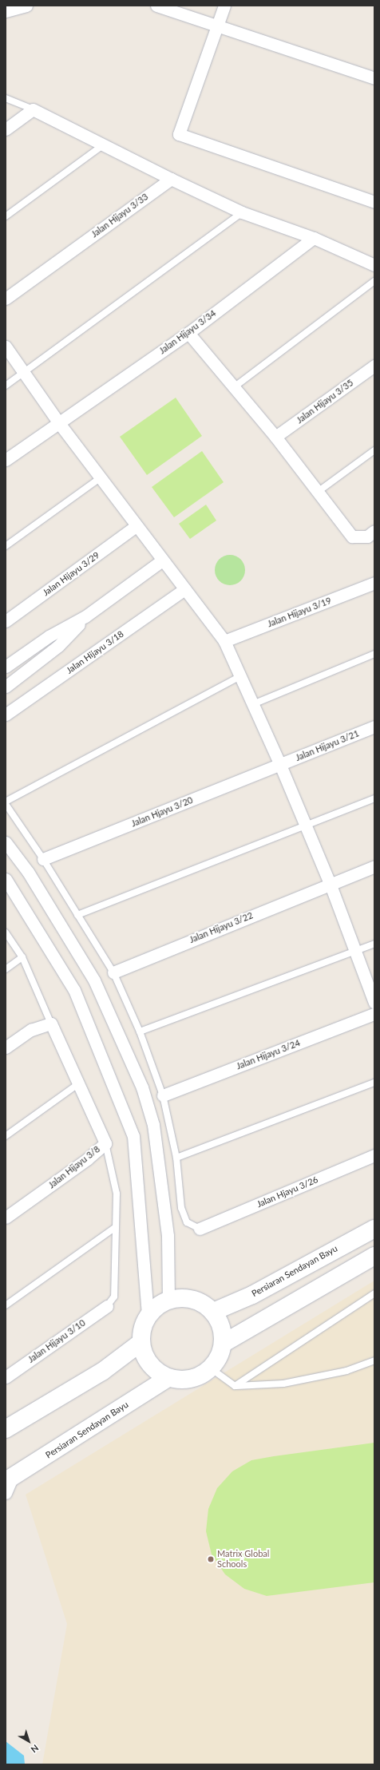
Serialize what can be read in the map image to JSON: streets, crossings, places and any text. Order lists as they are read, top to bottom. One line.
{"streets":{"street":["Jalan Hijayu 3/33","Jalan Hijayu 3/34","Jalan Hijayu 3/35","Jalan Hijayu 3/29","Jalan Hijayu 3/19","Jalan Hijayu 3/18","Jalan Hijayu 3/21","Jalan Hjayu 3/20","Jalan Hijayu 3/22","Jalan Hijayu 3/24","Jalan Hijayu 3/8","Jalan Hjayu 3/26","Persiaran Sendayan Bayu","Jalan Hijayu 3/10"]},"crossings":[["Jalan Hijayu 3/21","Jalan Hjayu 3/20"]],"places":["Matrix Global Schools"],"north":"bottom right"}
